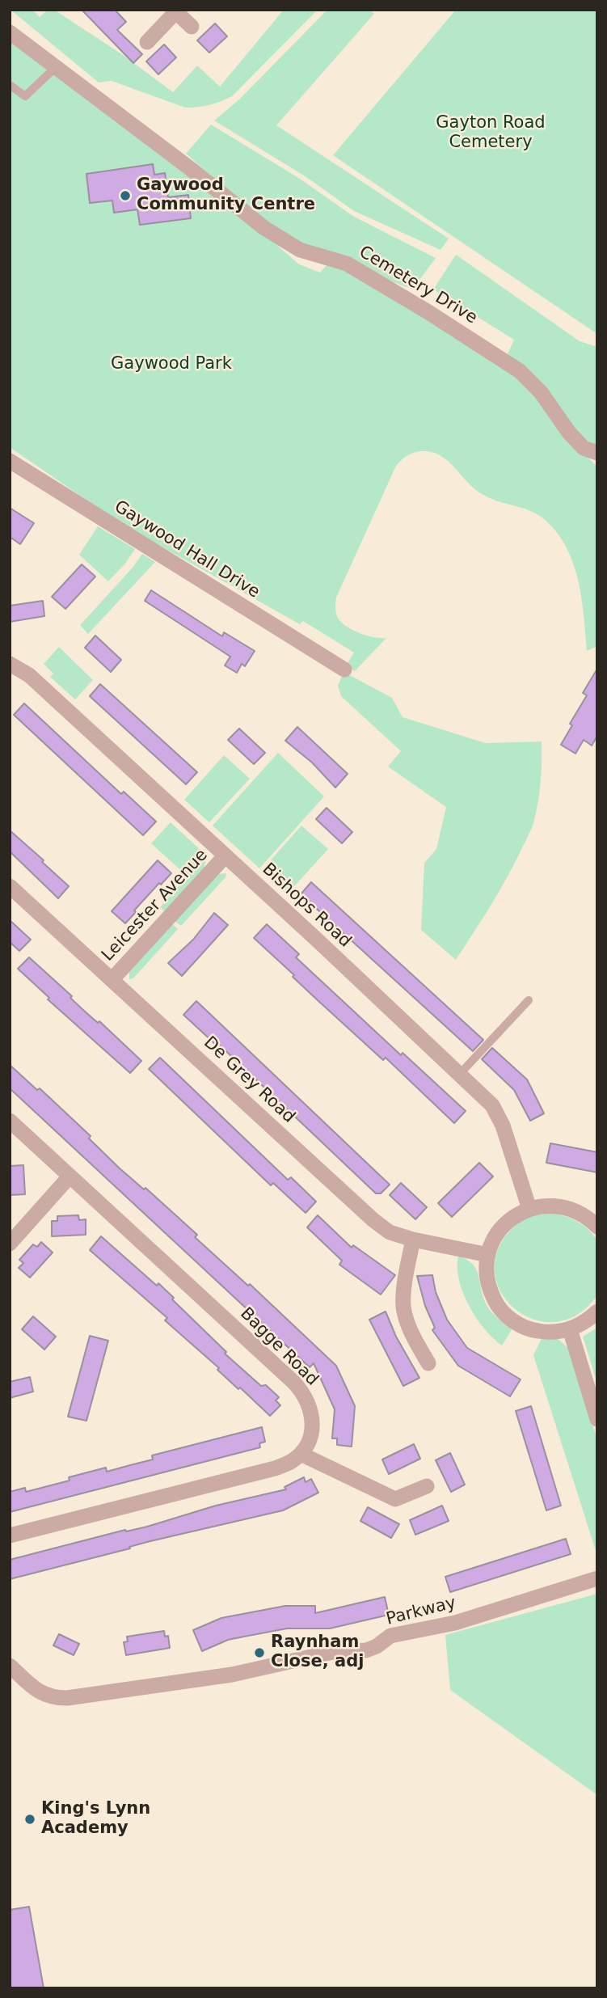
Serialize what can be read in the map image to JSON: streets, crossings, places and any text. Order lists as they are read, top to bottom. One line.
{"streets":{"street":["Cemetery Drive","Gaywood Hall Drive","Leicester Avenue","Bishops Road","De Grey Road","Bagge Road","Parkway"]},"crossings":[["Leicester Avenue","Bishops Road"],["Leicester Avenue","De Grey Road"]],"parks":["Gayton Road Cemetery","Gaywood Park"],"places":["Gaywood Community Centre","Raynham Close, adj","King's Lynn Academy"]}
